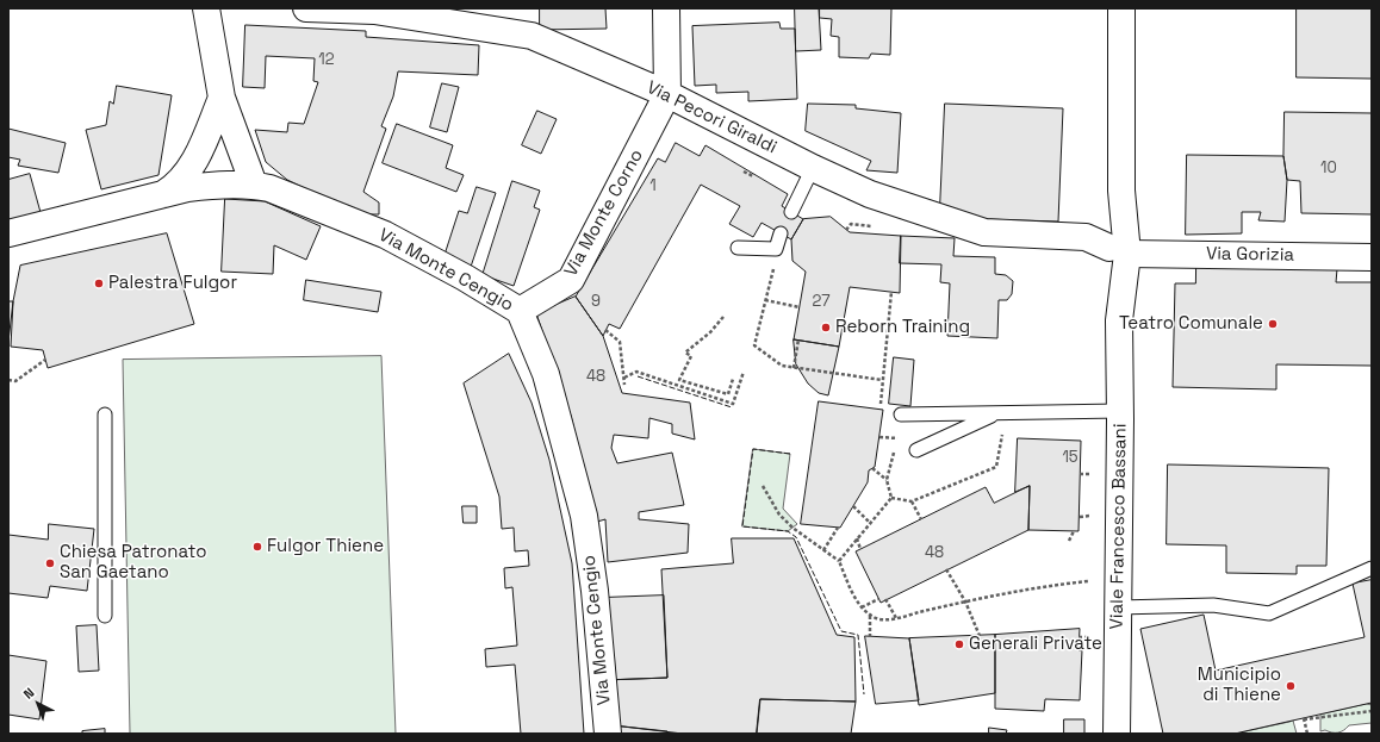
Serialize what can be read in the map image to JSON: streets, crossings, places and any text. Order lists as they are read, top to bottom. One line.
{"streets":{"street":["Via Pecori Giraldi","Via Monte Corno","Via Gorizia","Via Monte Cengio","Viale Francesco Bassani"]},"crossings":[["Via Pecori Giraldi","Via Monte Corno"],["Via Pecori Giraldi","Via Gorizia"],["Via Pecori Giraldi","Viale Francesco Bassani"],["Via Monte Corno","Via Monte Cengio"],["Via Gorizia","Viale Francesco Bassani"]],"places":["Palestra Fulgor","Teatro Comunale","Reborn Training","Fulgor Thiene","Chiesa Patronato San Gaetano","Generali Private","Municipio di Thiene"],"house_numbers":["12","10","1","9","27","48","15","48"],"north":"top left"}
